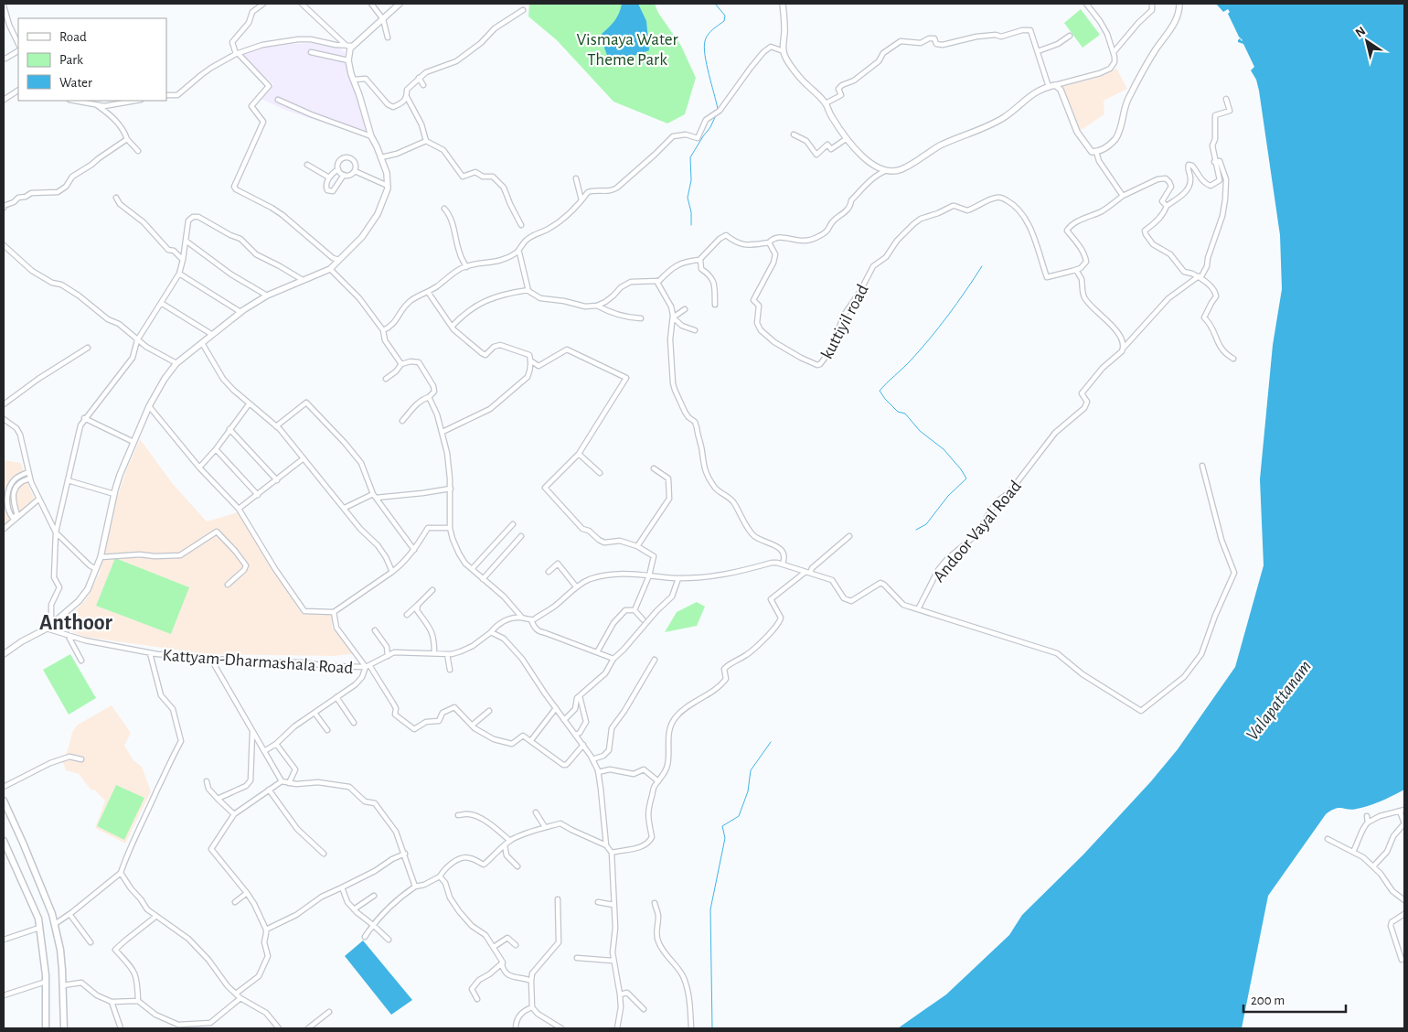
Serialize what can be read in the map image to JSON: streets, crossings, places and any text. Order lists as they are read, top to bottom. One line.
{"streets":{"street":["kuttiyil road","Andoor Vayal Road","Kattyam-Dharmashala Road"]},"districts":["Anthoor"],"water":["Valapattanam"],"parks":["Vismaya Water Theme Park"],"legend":["Road","Park","Water"],"scale_bar":"200 m","north":"top left"}
